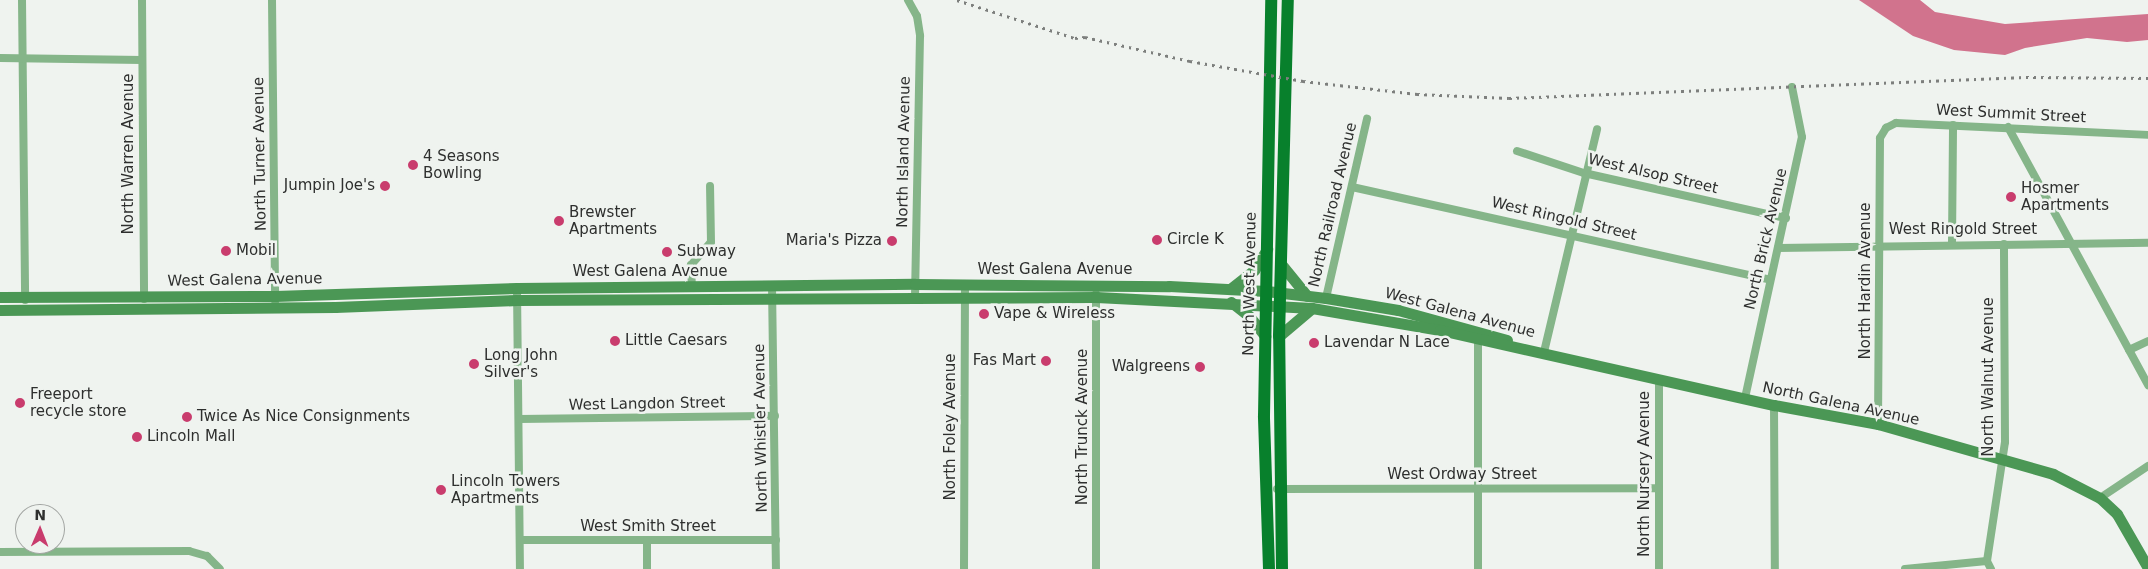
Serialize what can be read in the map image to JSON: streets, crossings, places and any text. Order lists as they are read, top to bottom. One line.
{"streets":{"main road":["West Galena Avenue","North West Avenue","North Galena Avenue"],"street":["West Summit Street","North Island Avenue","North Warren Avenue","North Turner Avenue","West Alsop Street","North Railroad Avenue","West Ringold Street","North Brick Avenue","North Hardin Avenue","North Walnut Avenue","West Langdon Street","North Foley Avenue","North Trunck Avenue","North Whistler Avenue","North Nursery Avenue","West Ordway Street","West Smith Street"]},"crossings":[["West Summit Street","North Hardin Avenue"],["North Island Avenue","West Galena Avenue"],["North Warren Avenue","West Galena Avenue"],["North Turner Avenue","West Galena Avenue"],["West Alsop Street","North Brick Avenue"],["North Railroad Avenue","West Ringold Street"],["North Railroad Avenue","West Galena Avenue"],["West Ringold Street","North Brick Avenue"],["West Ringold Street","North Hardin Avenue"],["West Ringold Street","North Walnut Avenue"],["North Brick Avenue","North Galena Avenue"],["West Galena Avenue","North West Avenue"],["West Galena Avenue","North Galena Avenue"],["West Galena Avenue","North Foley Avenue"],["West Galena Avenue","North Trunck Avenue"],["West Galena Avenue","North Whistler Avenue"],["North Hardin Avenue","North Galena Avenue"],["North West Avenue","West Ordway Street"],["North Walnut Avenue","North Galena Avenue"],["West Langdon Street","North Whistler Avenue"],["North Galena Avenue","North Nursery Avenue"],["North Whistler Avenue","West Smith Street"],["North Nursery Avenue","West Ordway Street"]],"places":["4 Seasons Bowling","Jumpin Joe's","Hosmer Apartments","Brewster Apartments","Circle K","Maria's Pizza","Mobil","Subway","Vape & Wireless","Little Caesars","Lavendar N Lace","Fas Mart","Long John Silver's","Walgreens","Freeport recycle store","Twice As Nice Consignments","Lincoln Mall","Lincoln Towers Apartments"],"north":"top"}
